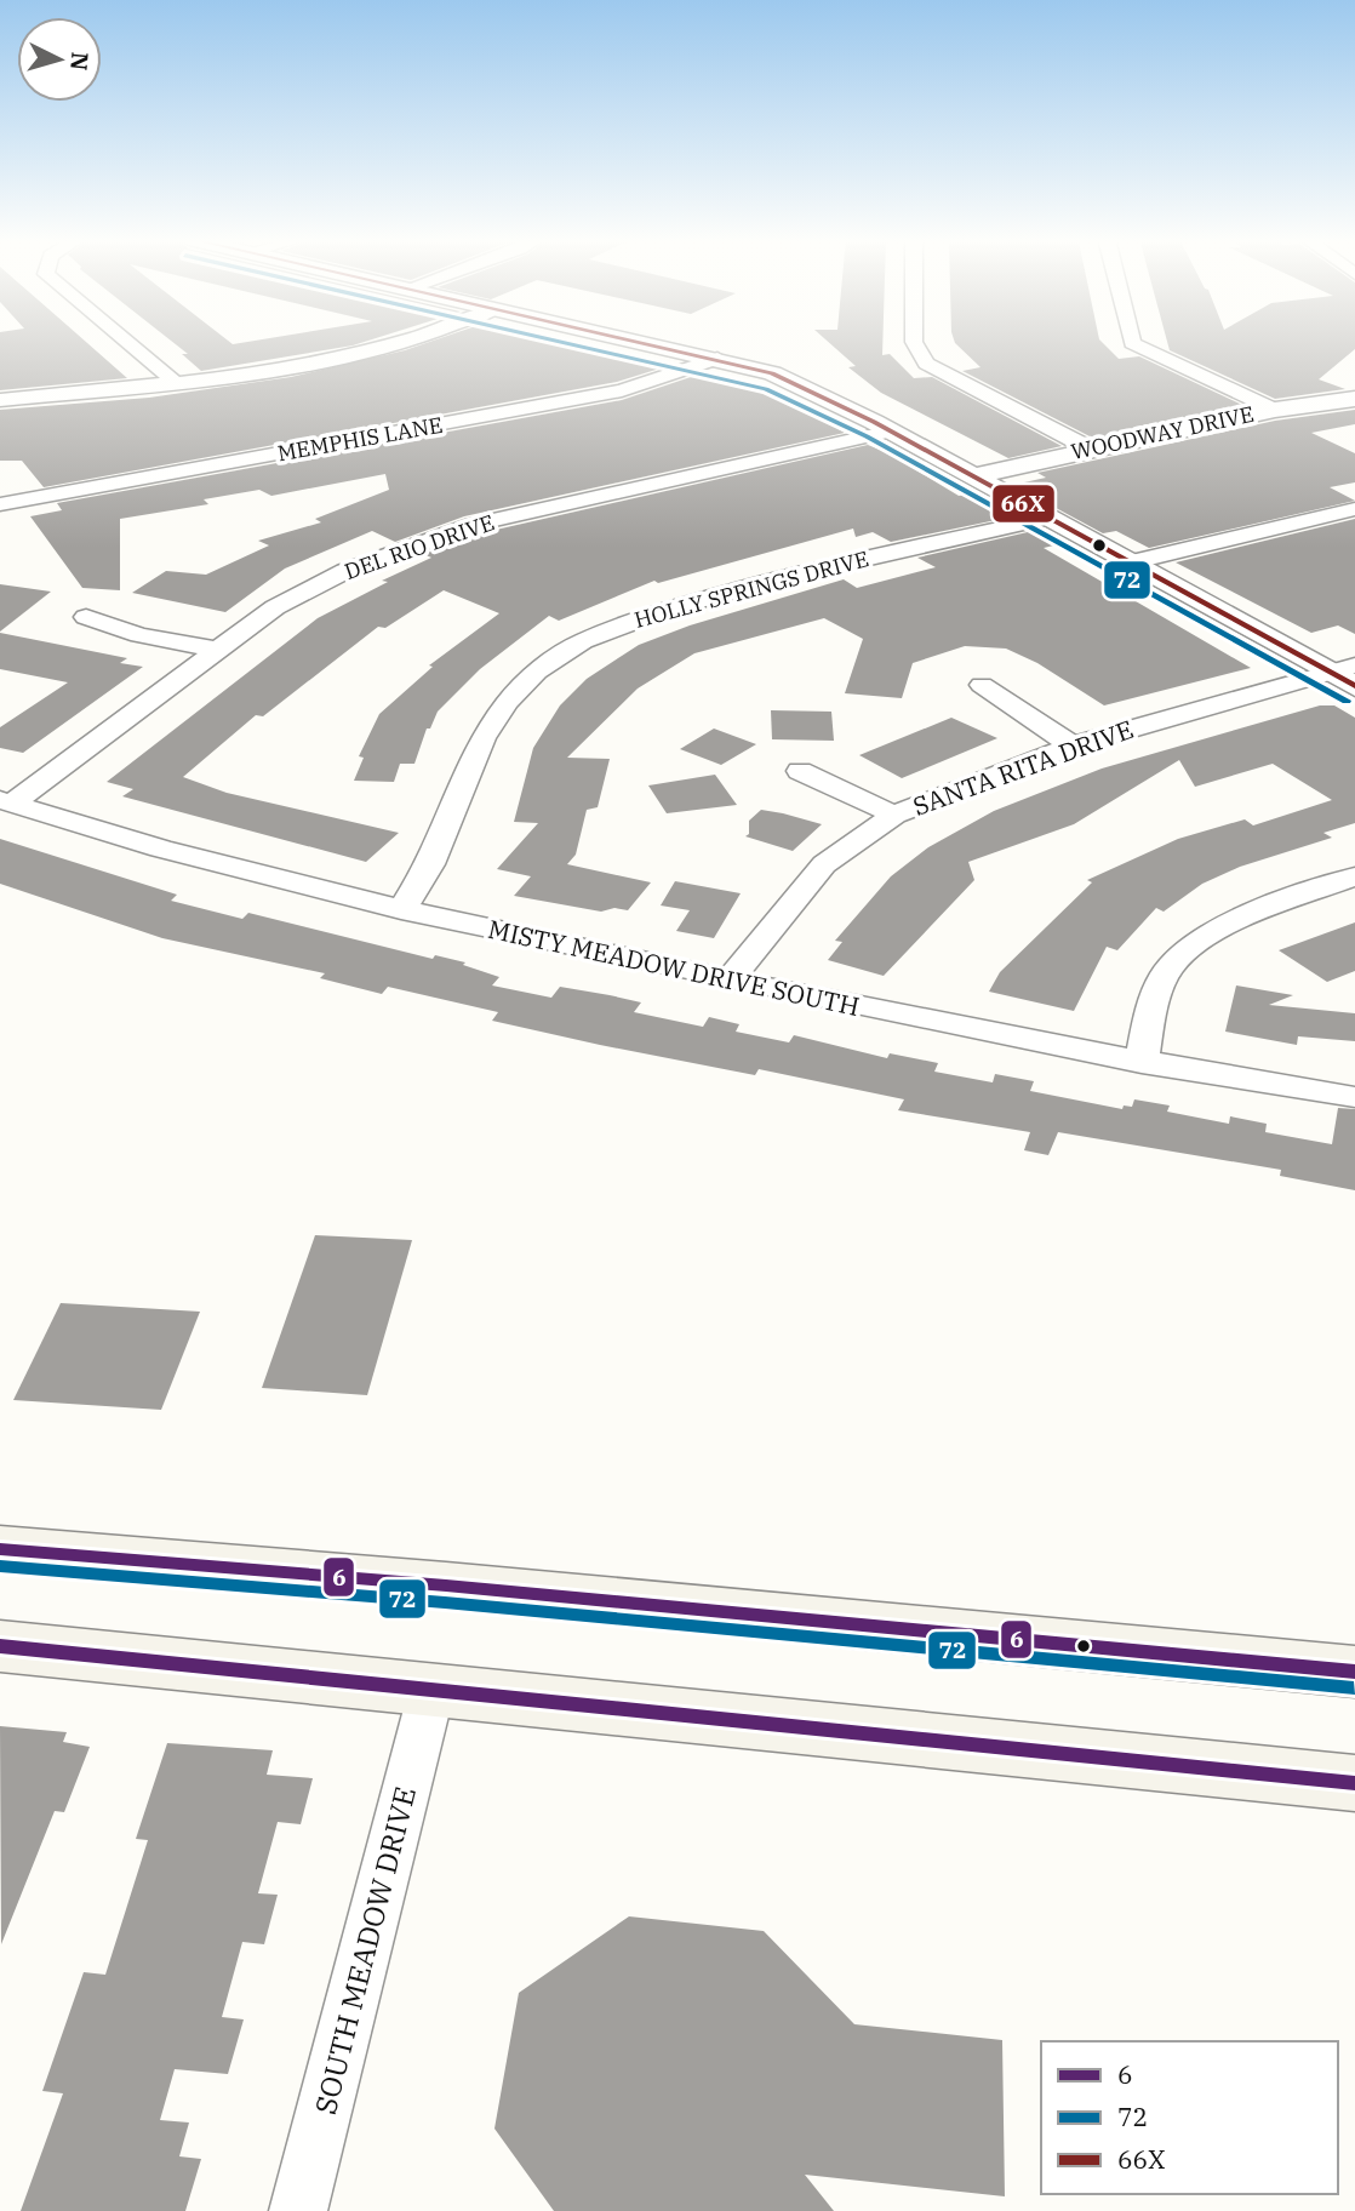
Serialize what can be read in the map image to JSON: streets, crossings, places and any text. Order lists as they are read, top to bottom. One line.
{"streets":{"street":["WOODWAY DRIVE","MEMPHIS LANE","DEL RIO DRIVE","HOLLY SPRINGS DRIVE","SANTA RITA DRIVE","MISTY MEADOW DRIVE SOUTH","SOUTH MEADOW DRIVE"]},"crossings":[["DEL RIO DRIVE","MISTY MEADOW DRIVE SOUTH"],["HOLLY SPRINGS DRIVE","MISTY MEADOW DRIVE SOUTH"],["SANTA RITA DRIVE","MISTY MEADOW DRIVE SOUTH"]],"lines":["transit line 72","transit line 66X","transit line 6"],"legend":["6","72","66X"],"north":"right"}
